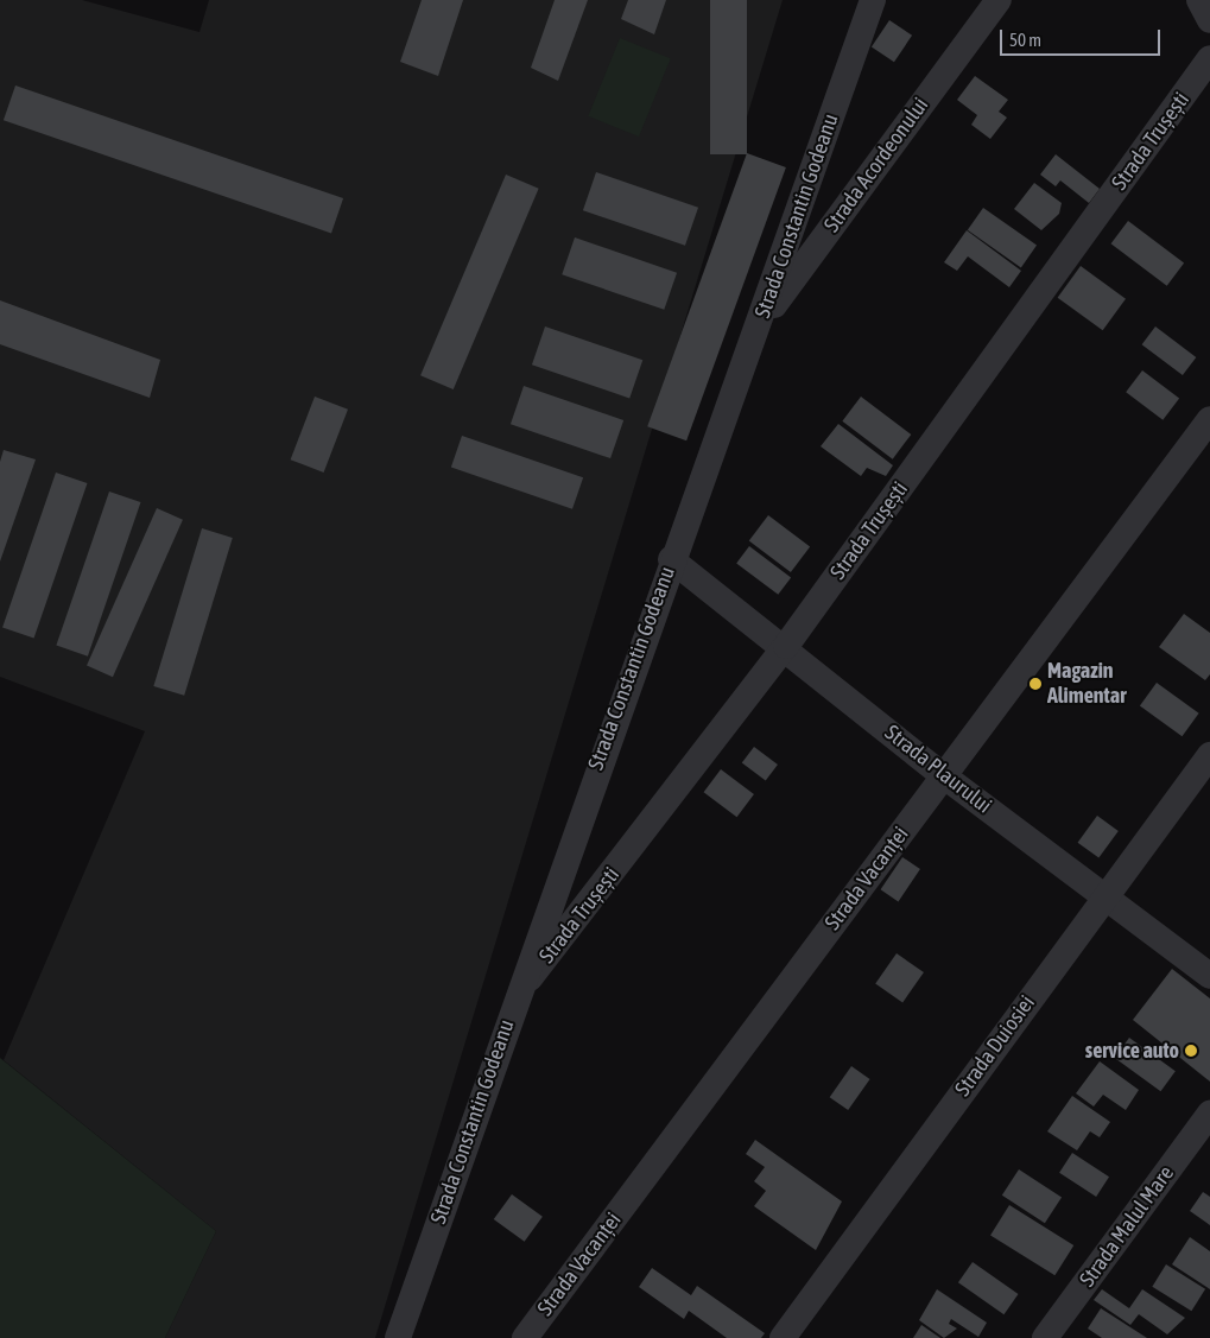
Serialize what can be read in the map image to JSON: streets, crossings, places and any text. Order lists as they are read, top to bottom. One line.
{"streets":{"street":["Strada Trușești","Strada Acordeonului","Strada Constantin Godeanu","Strada Plaurului","Strada Vacanței","Strada Duiosiei","Strada Malul Mare"]},"crossings":[["Strada Trușești","Strada Constantin Godeanu"],["Strada Trușești","Strada Plaurului"],["Strada Acordeonului","Strada Constantin Godeanu"],["Strada Constantin Godeanu","Strada Plaurului"],["Strada Plaurului","Strada Vacanței"],["Strada Plaurului","Strada Duiosiei"]],"places":["Magazin Alimentar","service auto"],"scale_bar":"50 m"}
